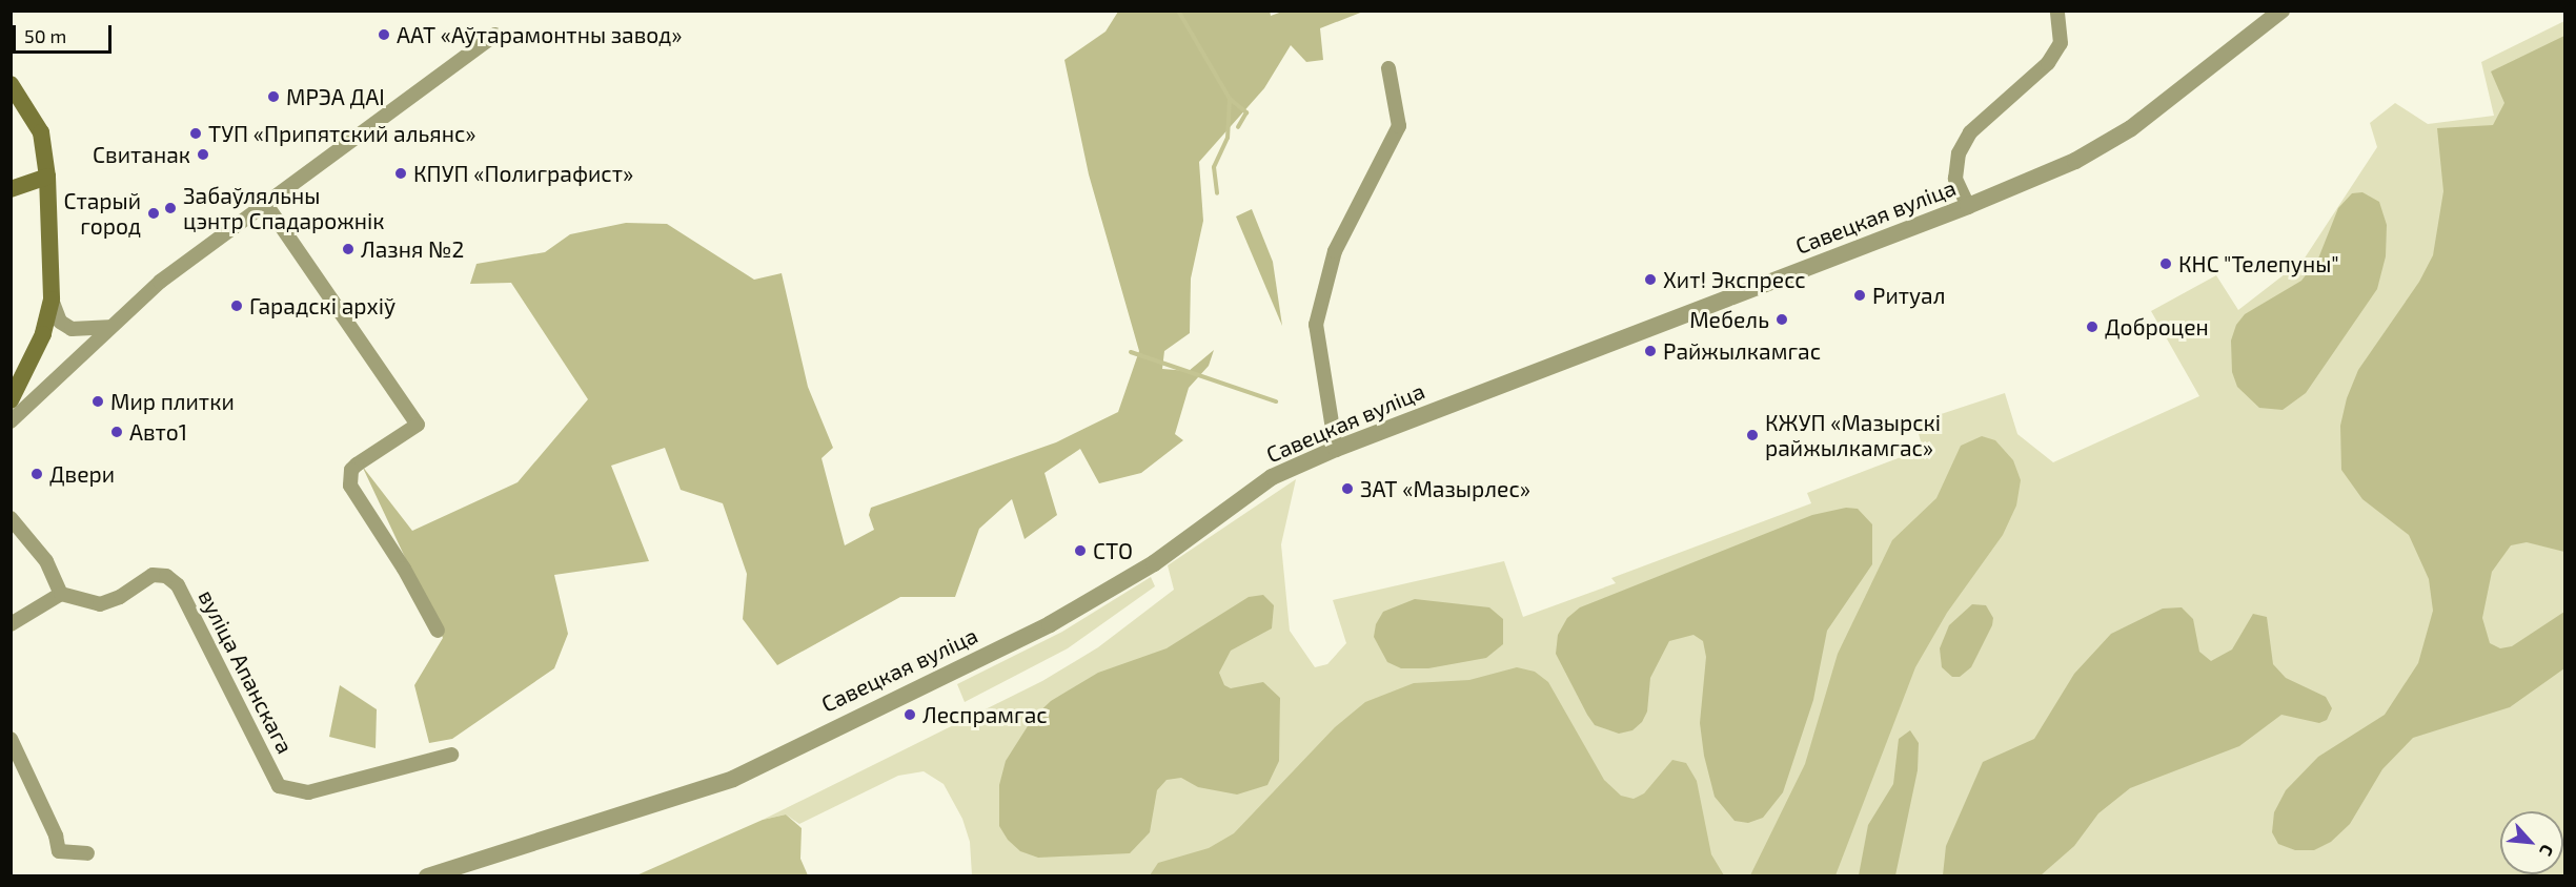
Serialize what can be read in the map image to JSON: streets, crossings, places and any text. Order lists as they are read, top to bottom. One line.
{"streets":{"street":["Савецкая вуліца","вуліца Апанскага"]},"places":["ААТ «Аўтарамонтны завод»","МРЭА ДАІ","ТУП «Припятский альянс»","Свитанак","КПУП «Полиграфист»","Забаўляльны цэнтр Спадарожнік","Старый город","Лазня №2","КНС \"Телепуны\"","Хит! Экспресс","Ритуал","Гарадскі архіў","Мебель","Доброцен","Райжылкамгас","Мир плитки","Авто1","КЖУП «Мазырскі райжылкамгас»","Двери","ЗАТ «Мазырлес»","СТО","Леспрамгас"],"scale_bar":"50 m","north":"bottom right"}
